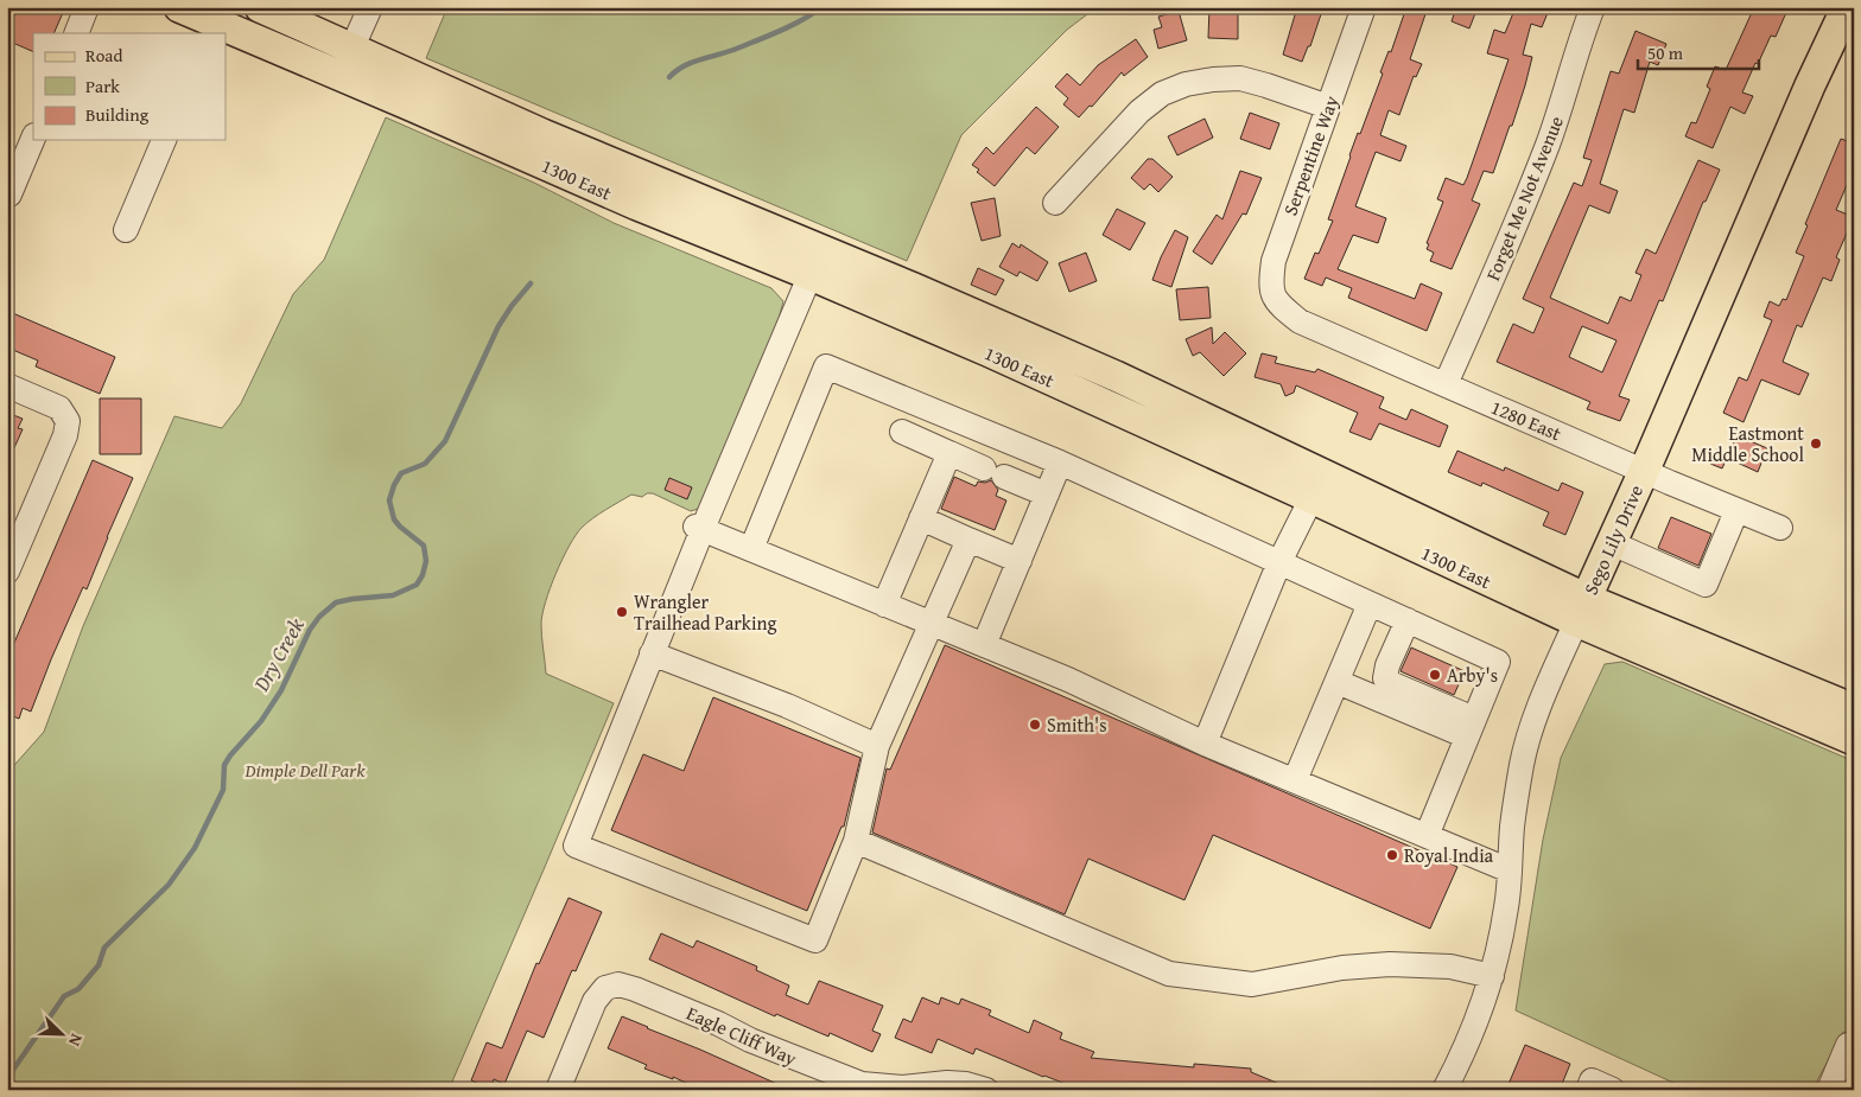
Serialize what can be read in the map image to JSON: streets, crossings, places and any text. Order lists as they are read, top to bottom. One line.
{"streets":{"main road":["1300 East","Sego Lily Drive"],"street":["Serpentine Way","Forget Me Not Avenue","1280 East","Eagle Cliff Way"]},"crossings":[["Serpentine Way","1280 East"],["1300 East","Sego Lily Drive"],["Forget Me Not Avenue","1280 East"],["1280 East","Sego Lily Drive"]],"water":["Dry Creek"],"parks":["Dimple Dell Park"],"places":["Eastmont Middle School","Wrangler Trailhead Parking","Arby's","Smith's","Royal India"],"legend":["Road","Park","Building"],"scale_bar":"50 m","north":"bottom right"}
